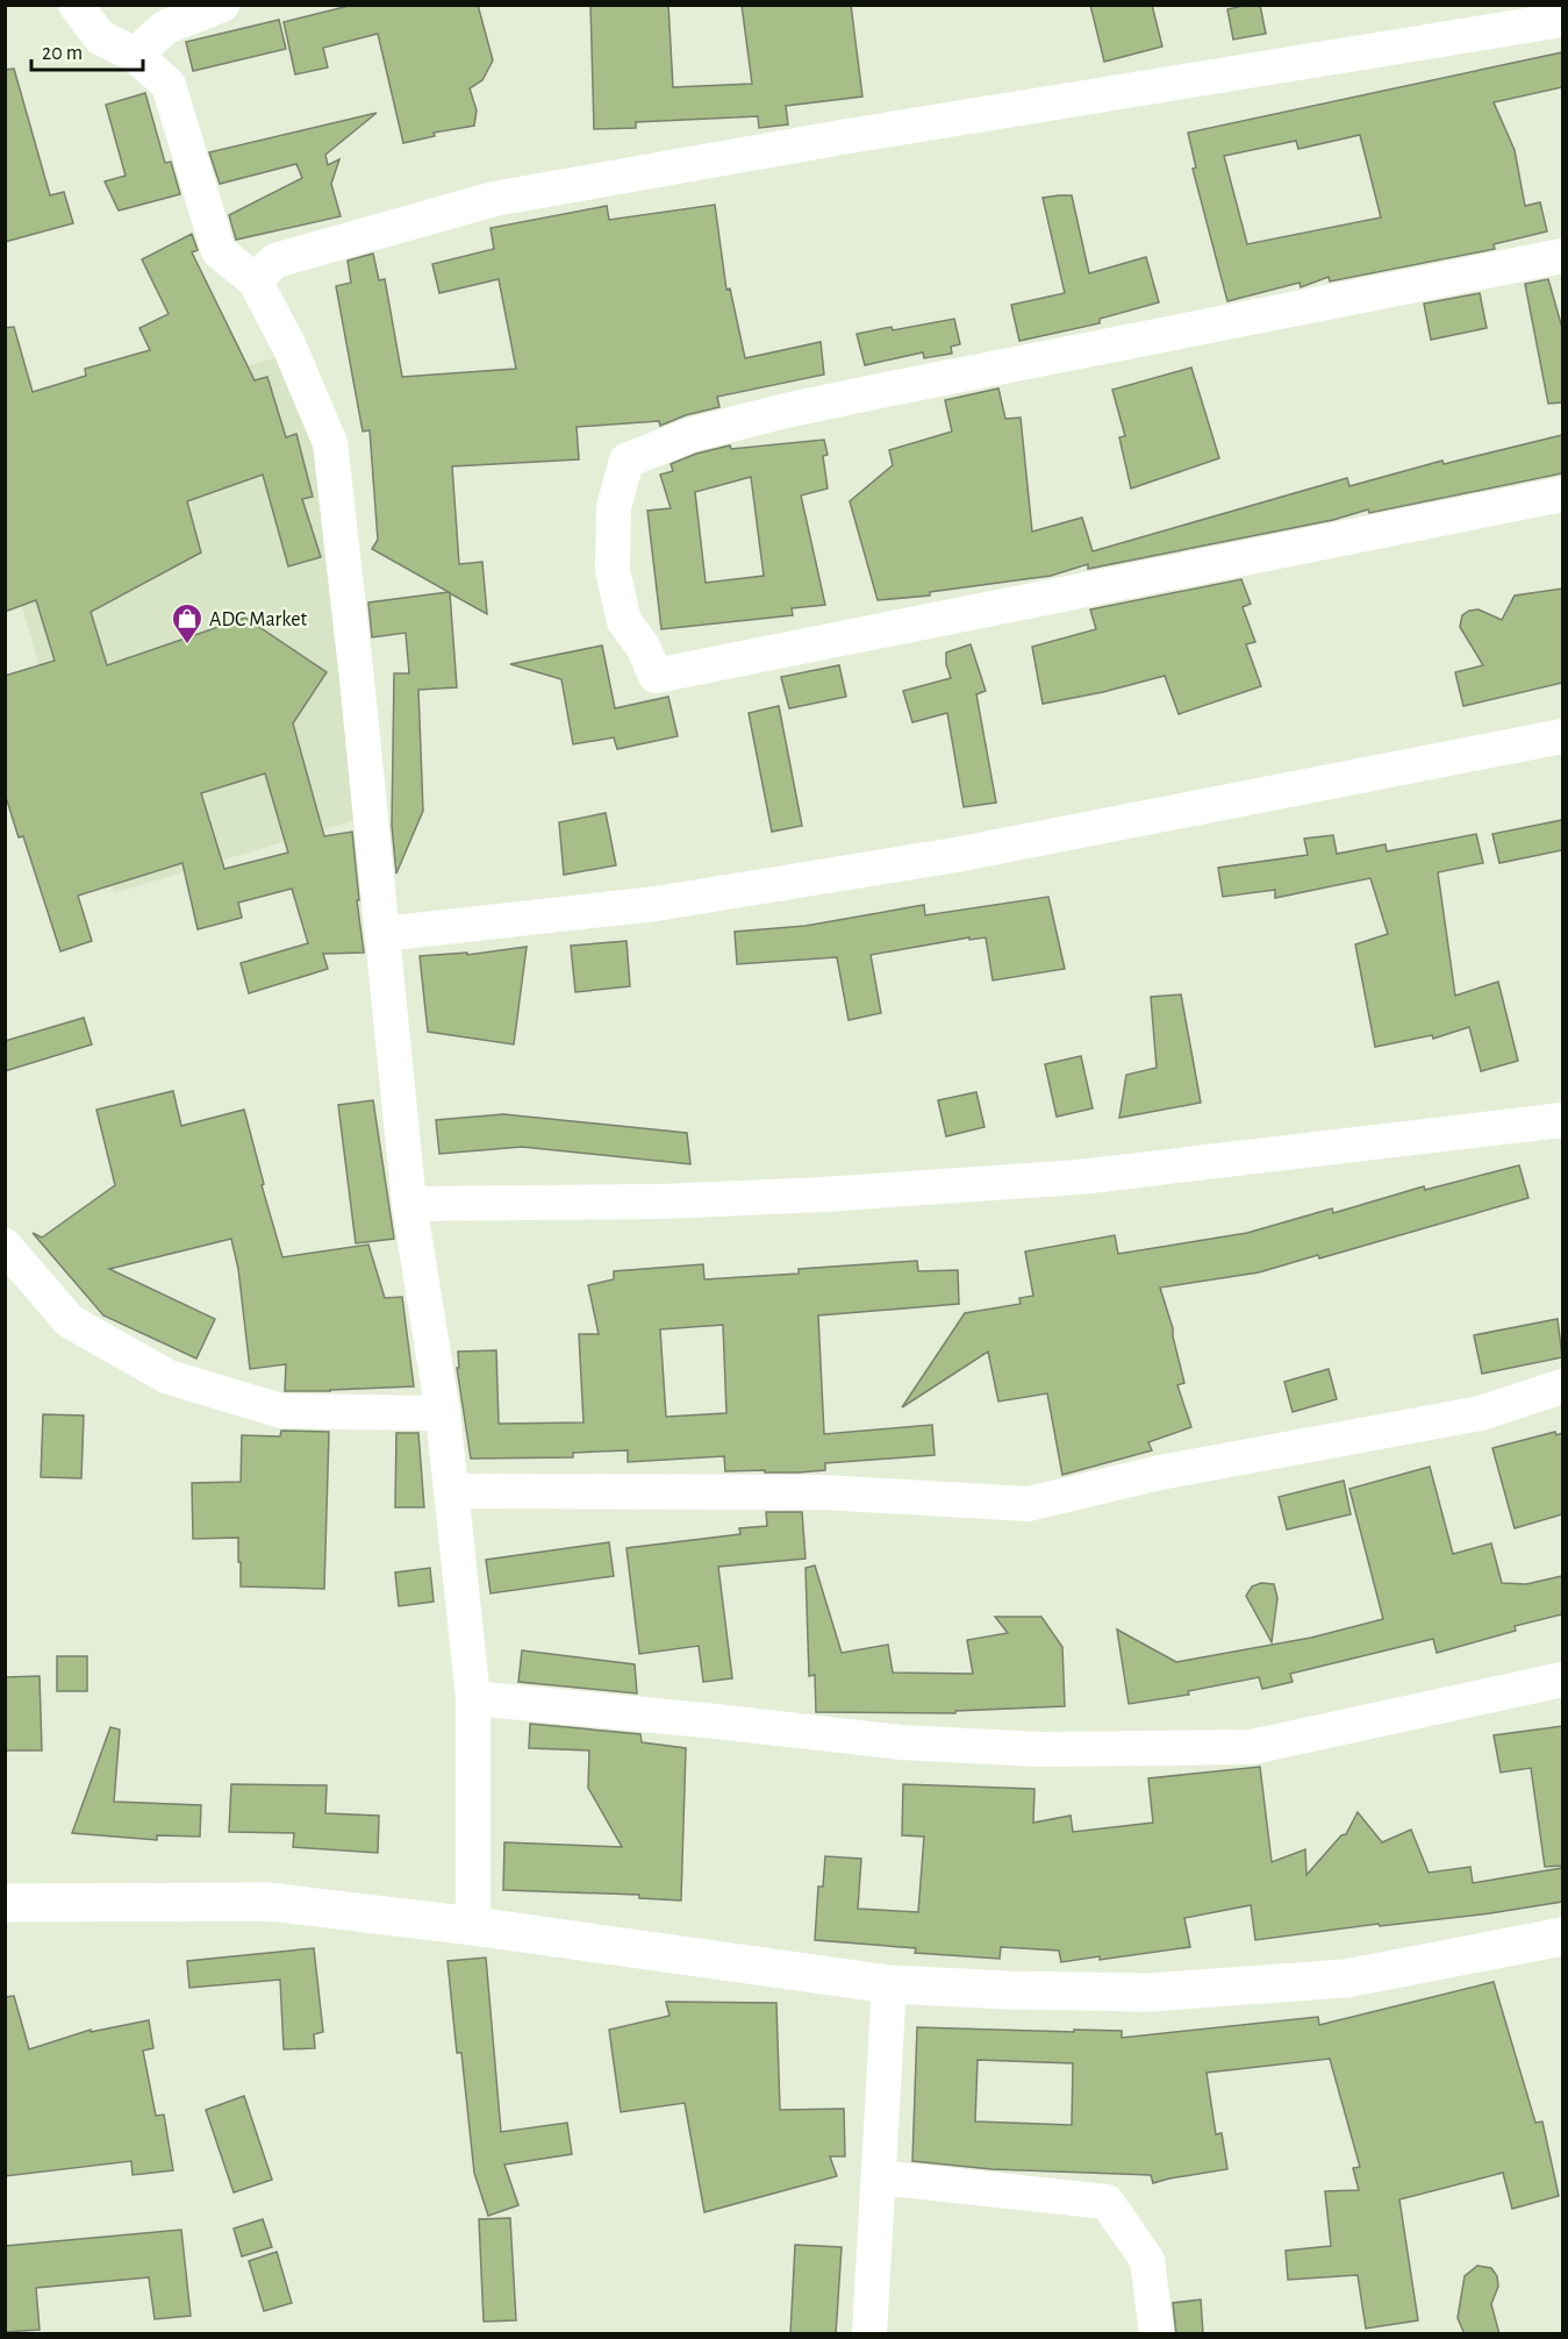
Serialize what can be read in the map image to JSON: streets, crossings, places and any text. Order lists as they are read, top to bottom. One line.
{"places":{"shop":["ADC Market"]},"scale_bar":"20 m"}
